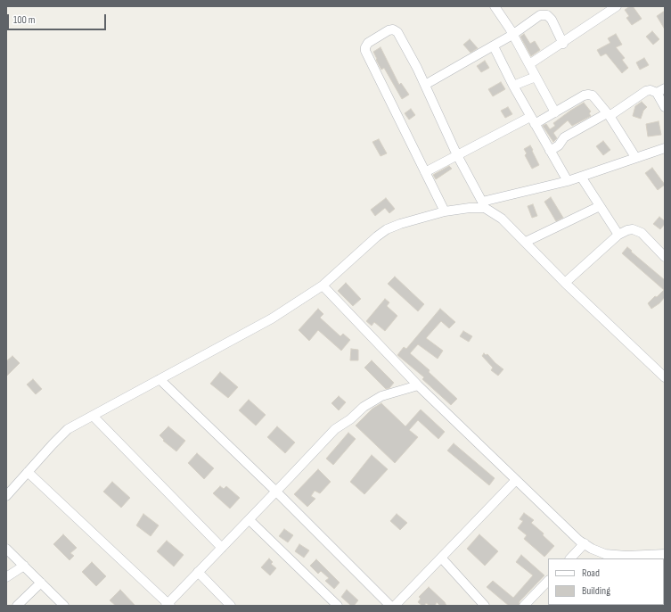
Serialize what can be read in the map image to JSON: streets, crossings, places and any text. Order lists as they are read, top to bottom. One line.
{"legend":["Road","Building"],"scale_bar":"100 m"}
